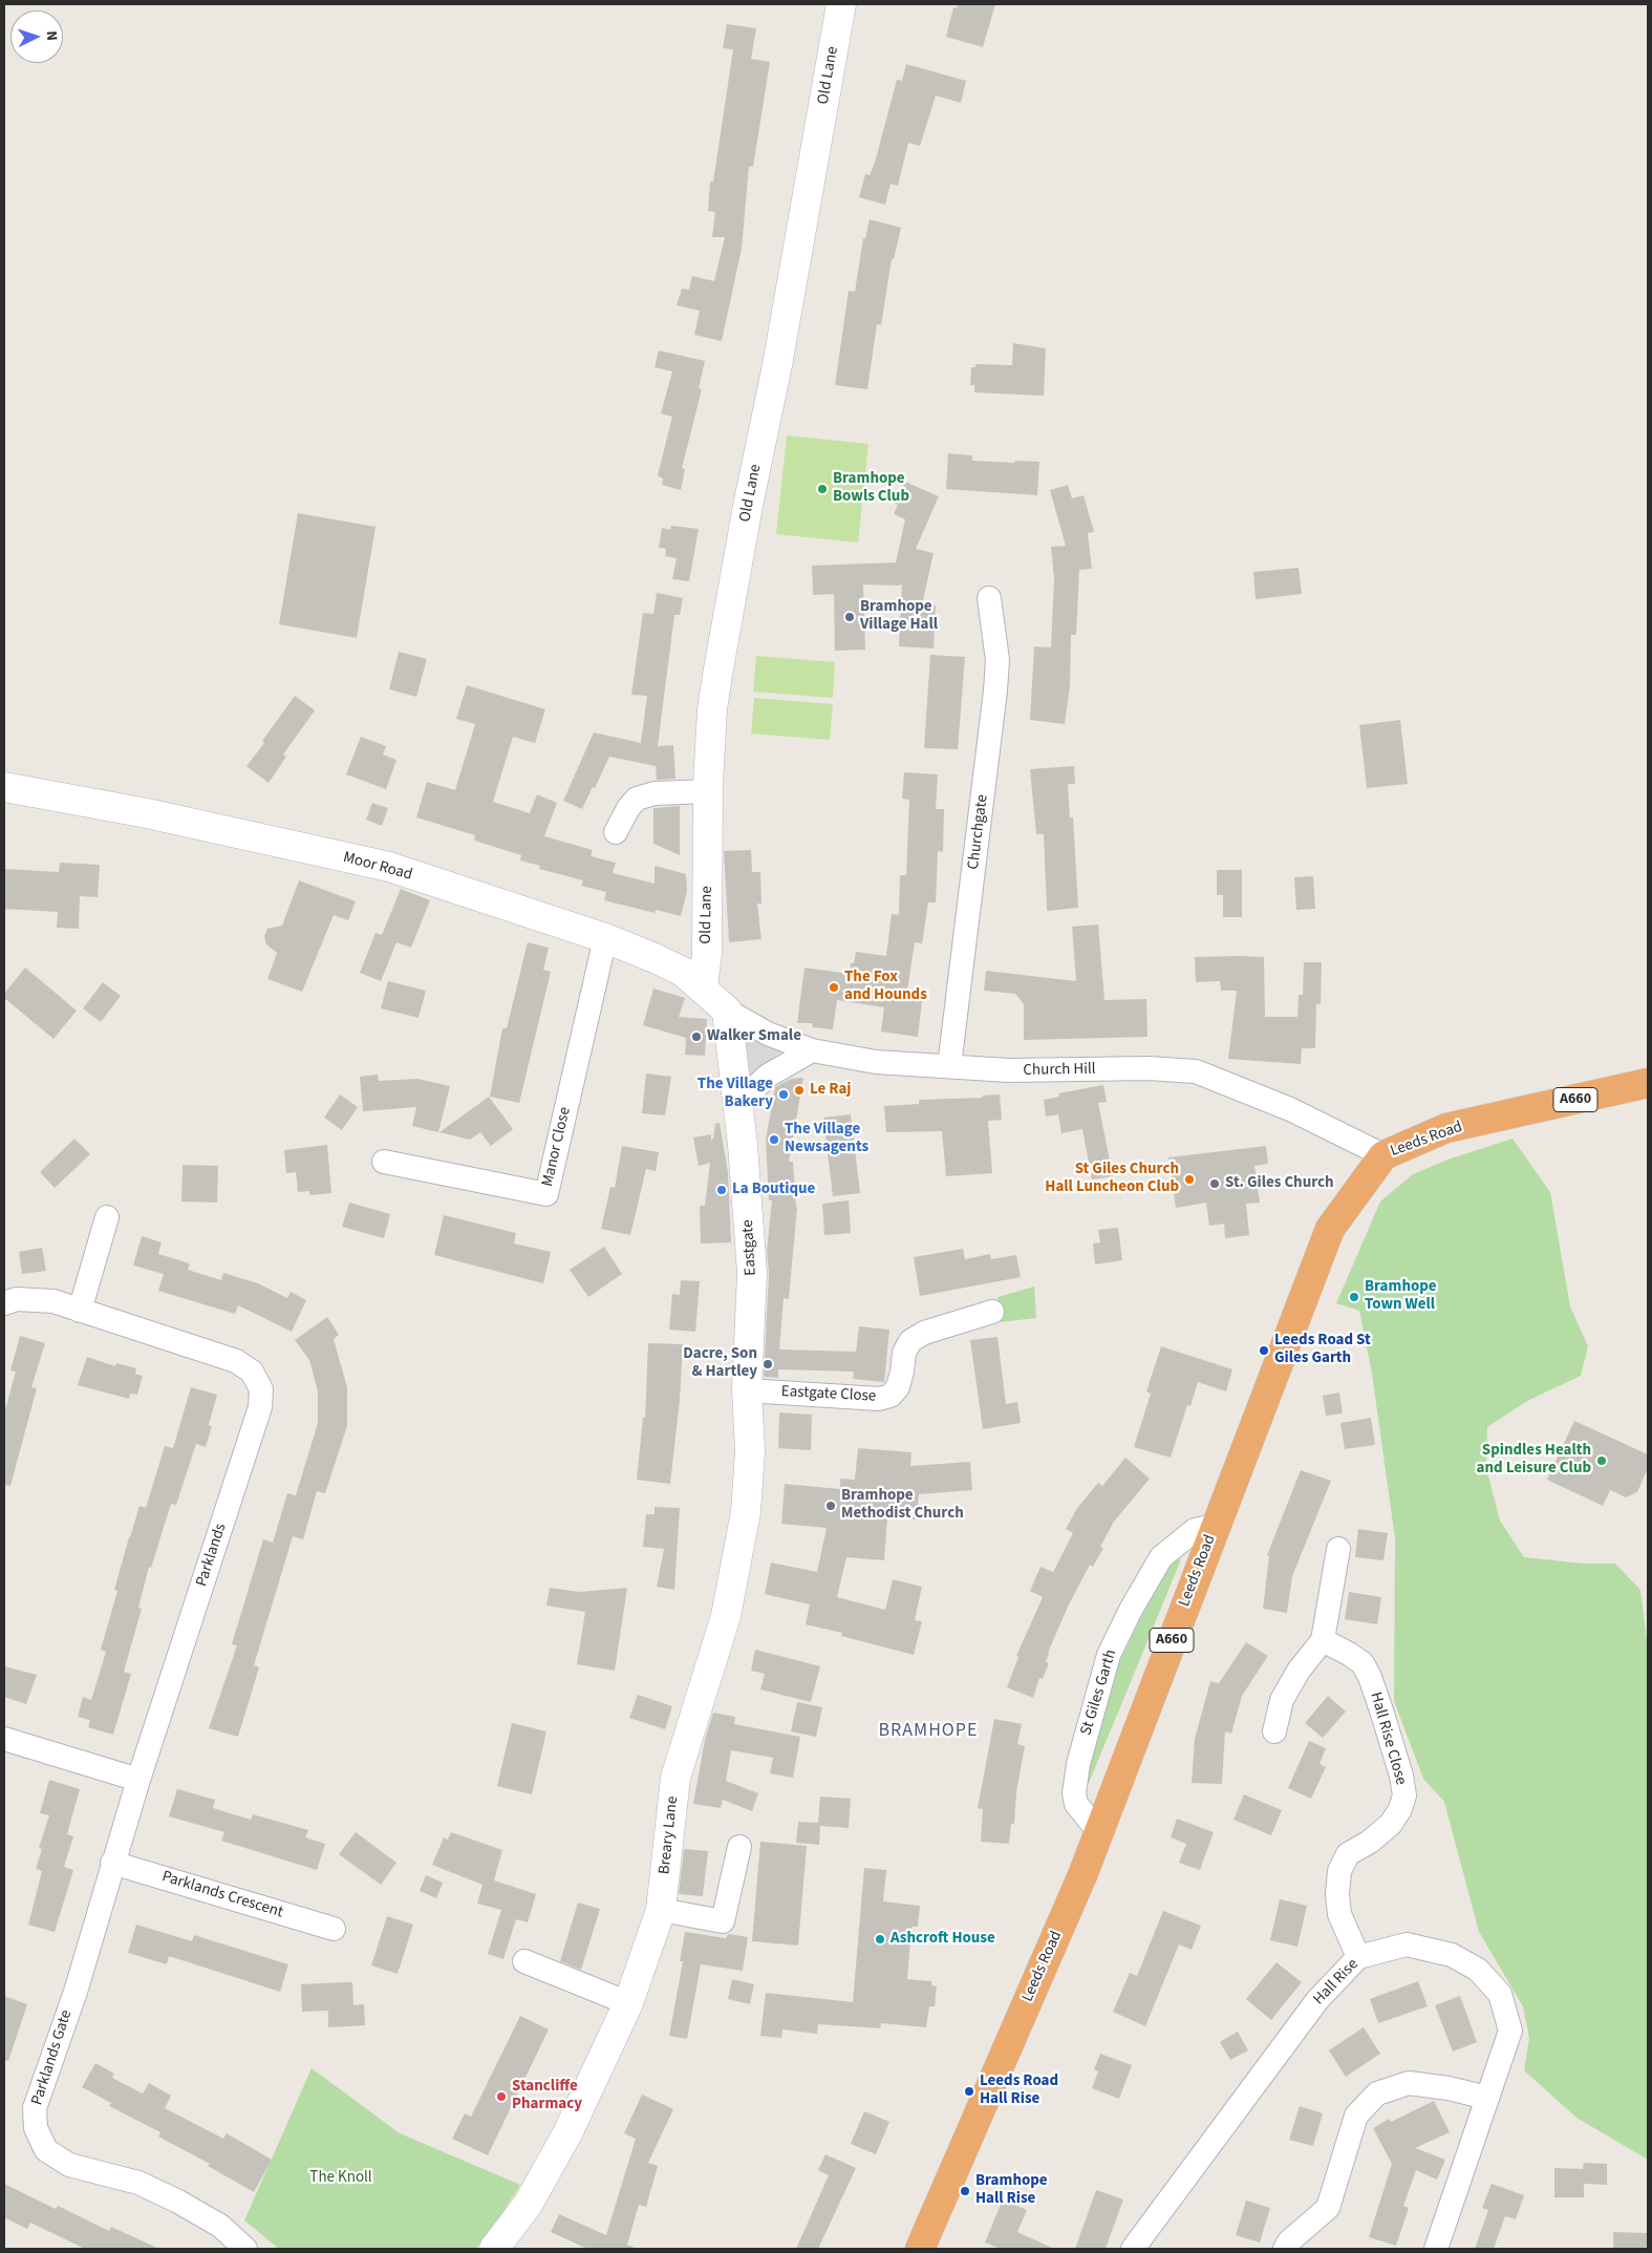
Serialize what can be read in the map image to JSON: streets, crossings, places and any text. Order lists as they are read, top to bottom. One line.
{"streets":{"highway":["A660","Leeds Road"],"street":["Old Lane","Churchgate","Moor Road","Church Hill","Manor Close","Eastgate","Eastgate Close","Parklands","St Giles Garth","Hall Rise Close","Breary Lane","Parklands Crescent","Hall Rise","Parklands Gate"]},"crossings":[["Old Lane","Moor Road"],["Churchgate","Church Hill"],["Moor Road","Church Hill"],["Moor Road","Manor Close"],["Moor Road","Eastgate"],["Church Hill","Leeds Road"],["Church Hill","Eastgate"],["Leeds Road","St Giles Garth"],["Eastgate","Eastgate Close"],["Eastgate","Breary Lane"],["Eastgate Close","Breary Lane"],["Parklands","Parklands Gate"],["Hall Rise Close","Hall Rise"],["Parklands Crescent","Parklands Gate"]],"districts":["BRAMHOPE"],"parks":["The Knoll"],"places":["Bramhope Bowls Club","Bramhope Village Hall","The Fox and Hounds","Walker Smale","Le Raj","The Village Bakery","The Village Newsagents","St Giles Church Hall Luncheon Club","St. Giles Church","La Boutique","Bramhope Town Well","Leeds Road St Giles Garth","Dacre, Son & Hartley","Spindles Health and Leisure Club","Bramhope Methodist Church","Ashcroft House","Leeds Road Hall Rise","Stancliffe Pharmacy","Bramhope Hall Rise"],"north":"right"}
